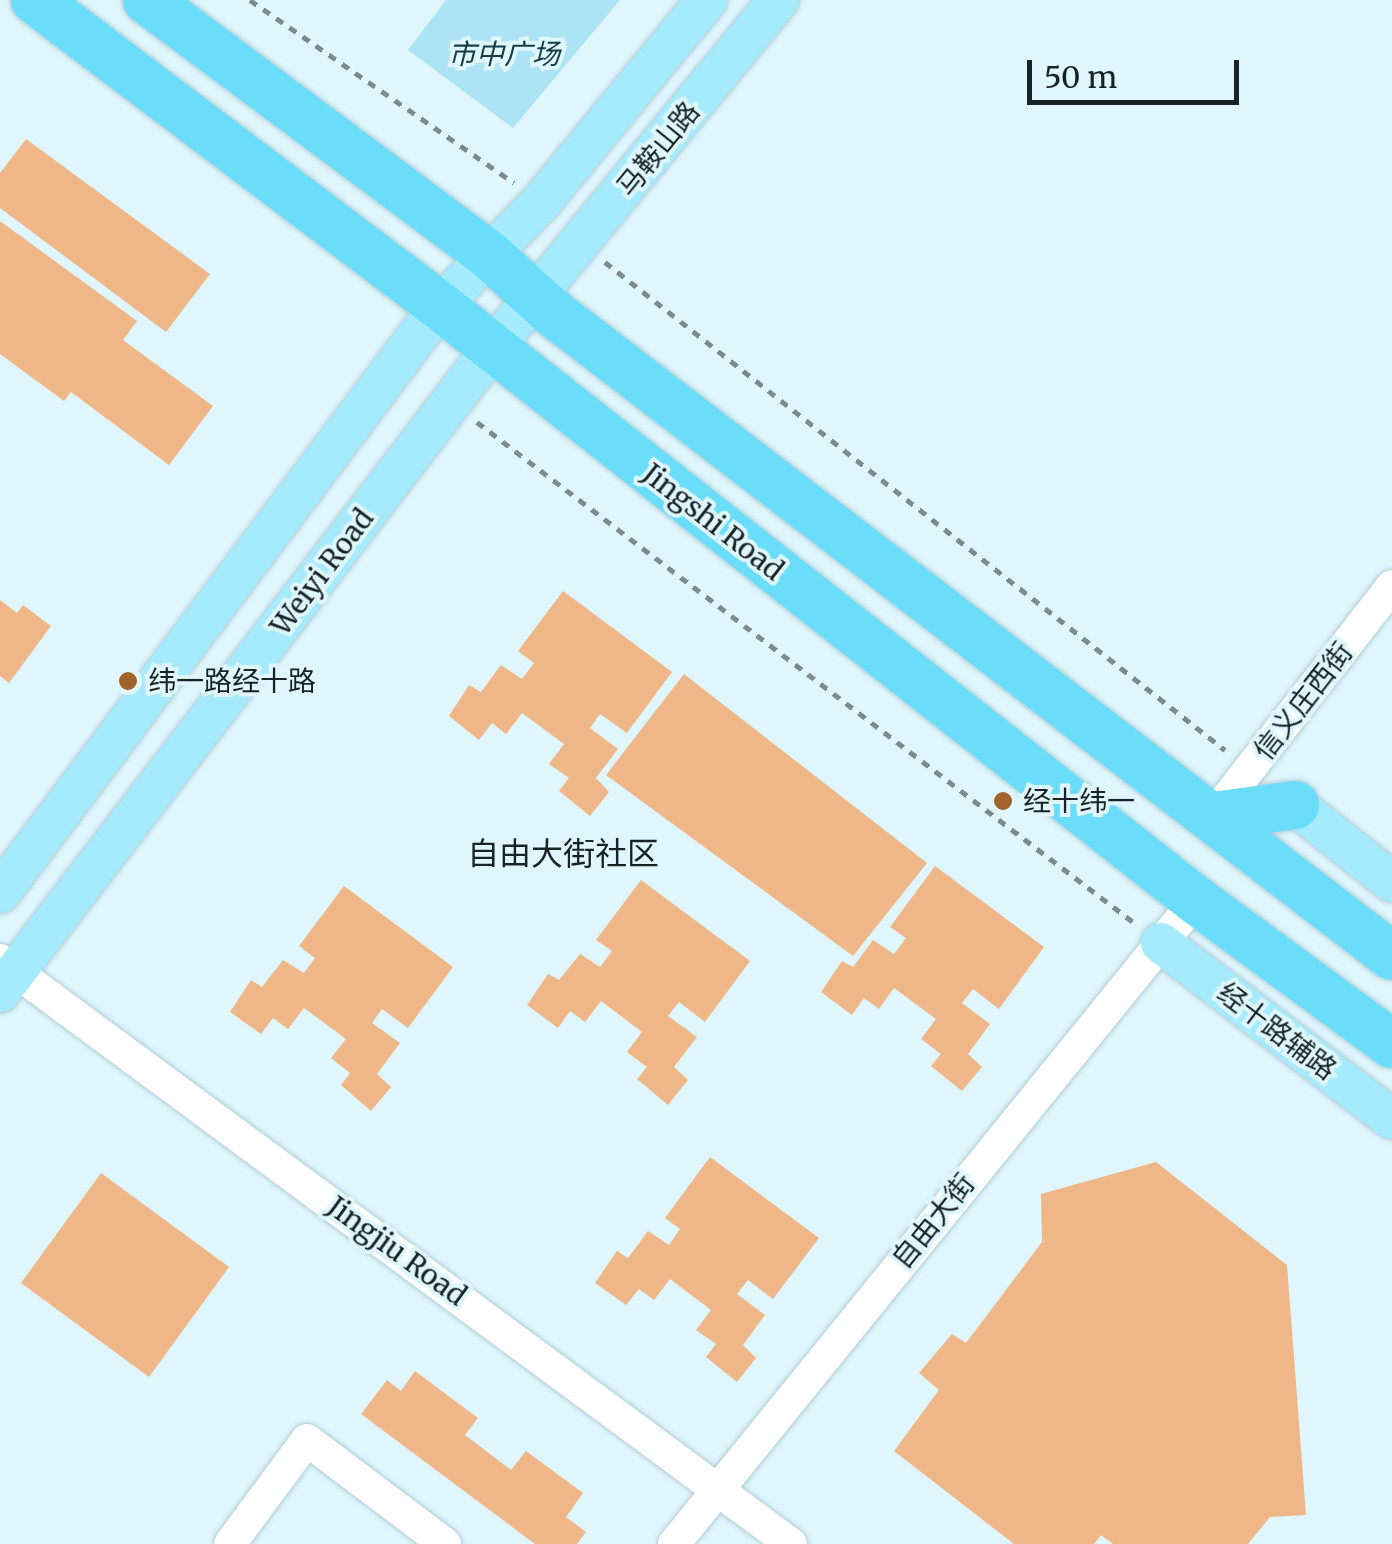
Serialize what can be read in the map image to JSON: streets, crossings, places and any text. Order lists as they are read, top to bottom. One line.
{"streets":{"highway":["Jingshi Road"],"main road":["马鞍山路","Weiyi Road","经十路辅路"],"street":["信义庄西街","自由大街","Jingjiu Road"]},"crossings":[["马鞍山路","Weiyi Road"],["Jingshi Road","Weiyi Road"],["Jingshi Road","自由大街"],["Weiyi Road","Jingjiu Road"],["经十路辅路","自由大街"],["自由大街","Jingjiu Road"]],"districts":["自由大街社区"],"parks":["市中广场"],"places":["纬一路经十路","经十纬一"],"scale_bar":"50 m"}
